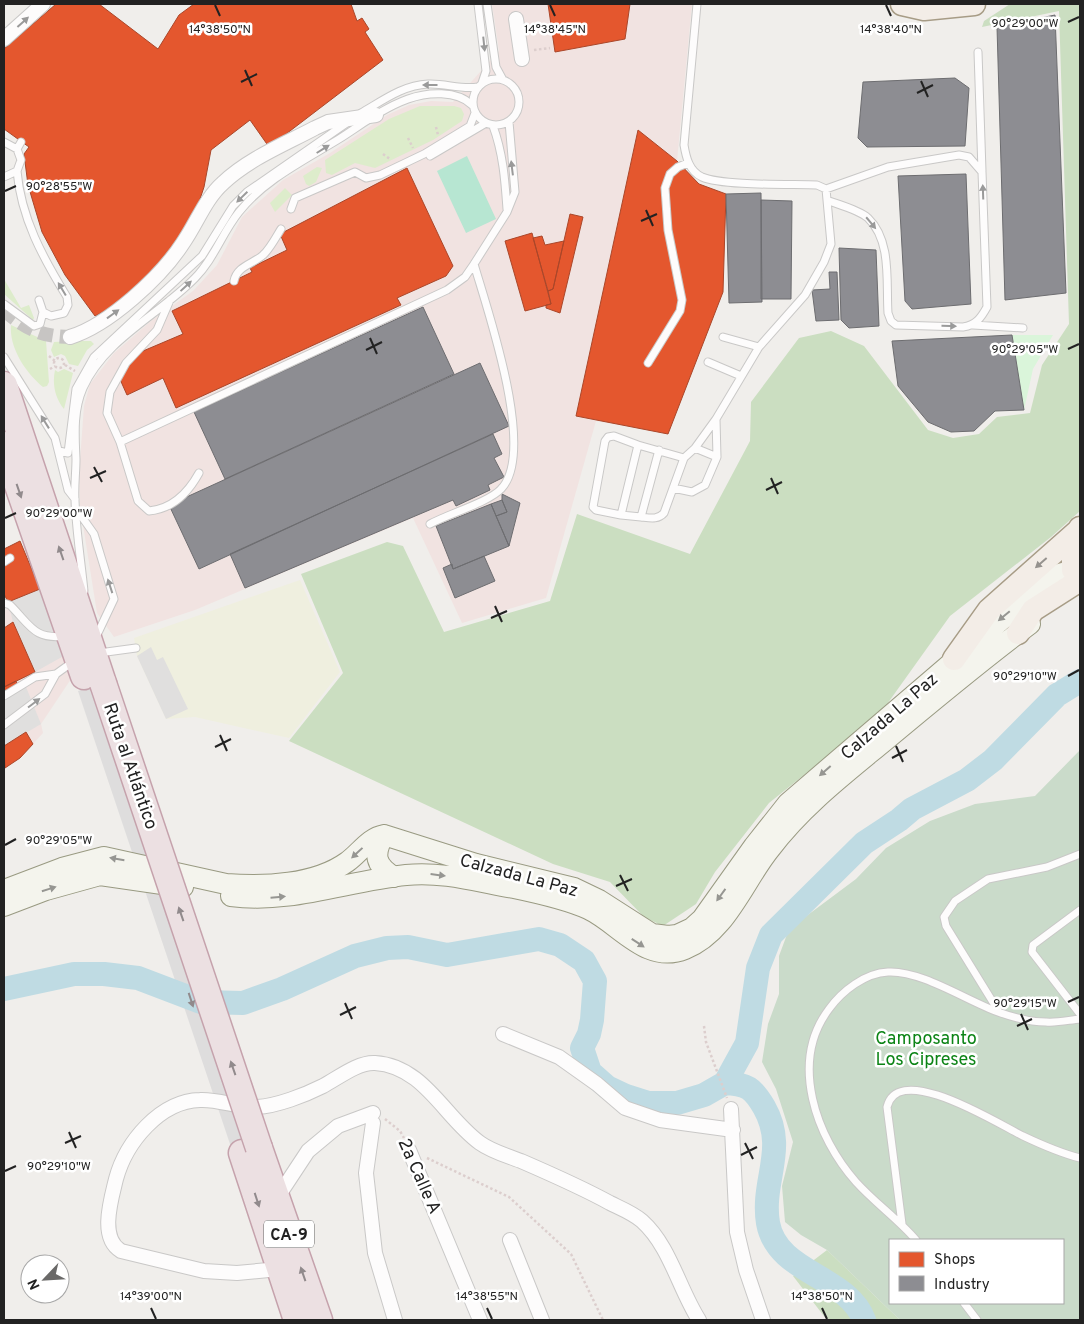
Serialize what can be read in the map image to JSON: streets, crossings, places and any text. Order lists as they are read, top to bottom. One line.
{"streets":{"highway":["Ruta al Atlántico","CA-9"],"main road":["Calzada La Paz"],"street":["2a Calle A"]},"crossings":[["Ruta al Atlántico","CA-9"]],"parks":["Camposanto Los Cipreses"],"legend":["Shops","Industry"],"north":"bottom left","coordinates":["90°29'00\"W","14°38'50\"N","14°38'45\"N","14°38'40\"N","90°28'55\"W","90°29'05\"W","90°29'10\"W","90°29'15\"W","14°39'00\"N","14°38'55\"N"]}
